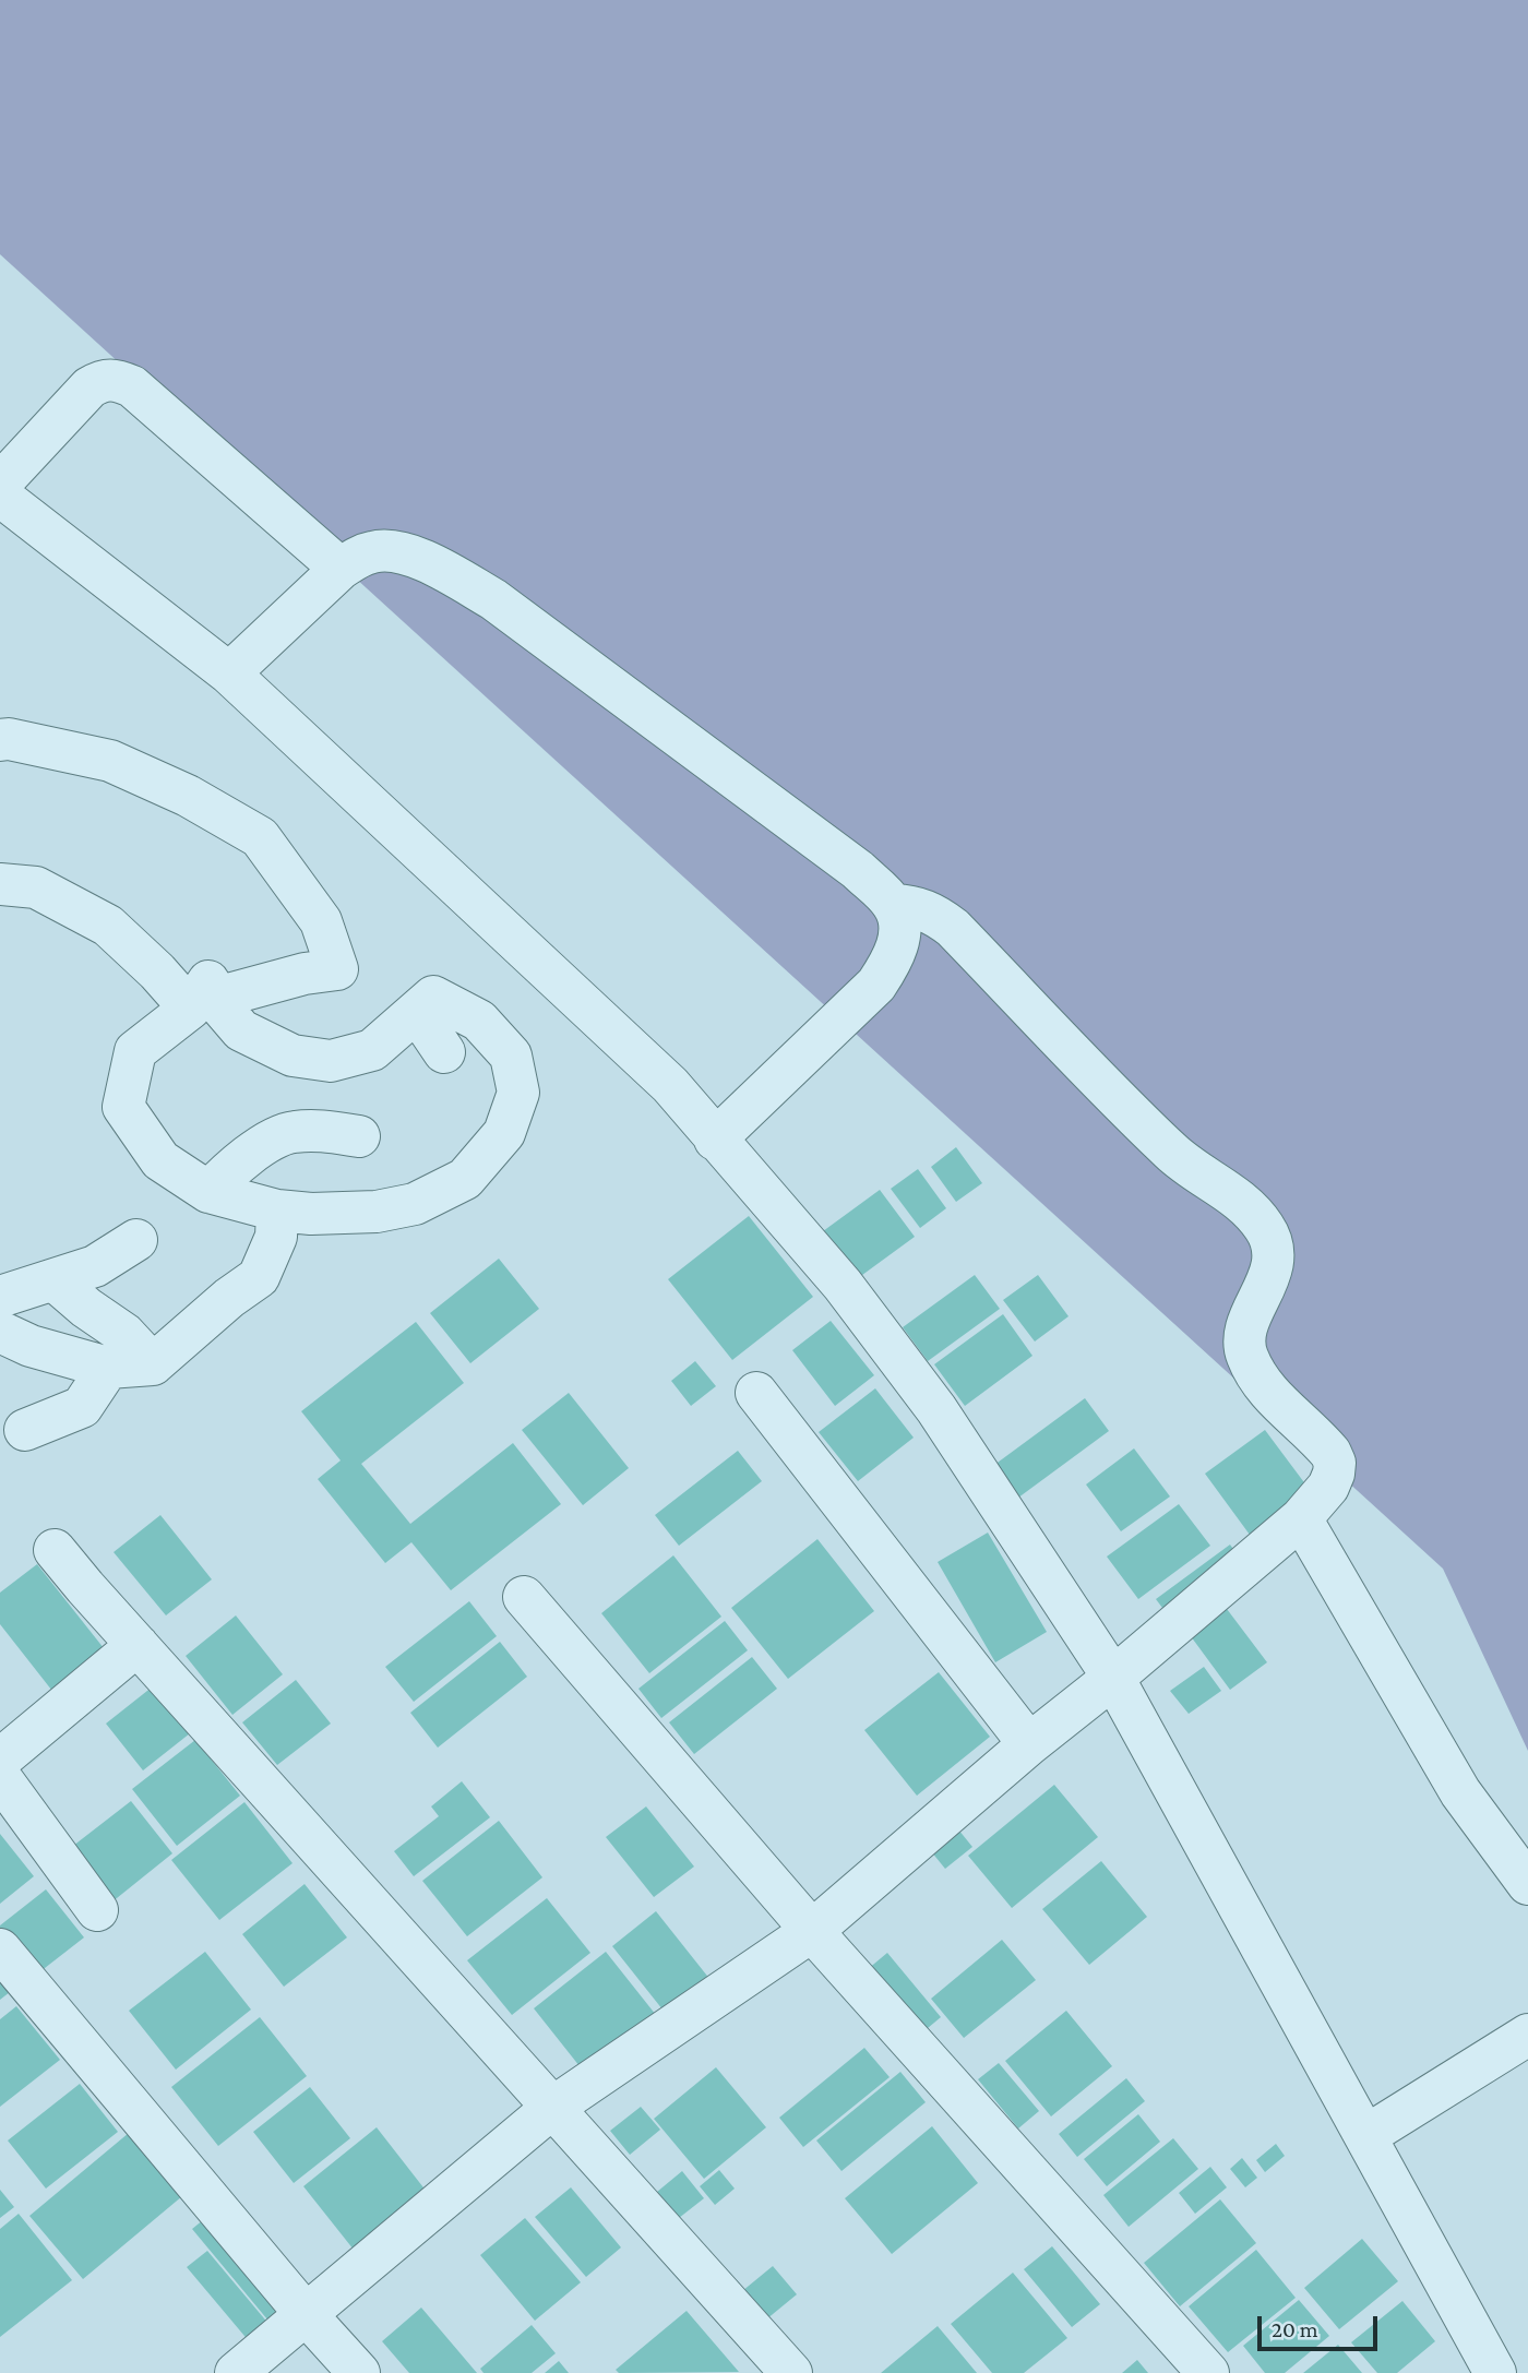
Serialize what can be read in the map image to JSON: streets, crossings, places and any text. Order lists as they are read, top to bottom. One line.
{"scale_bar":"20 m"}
